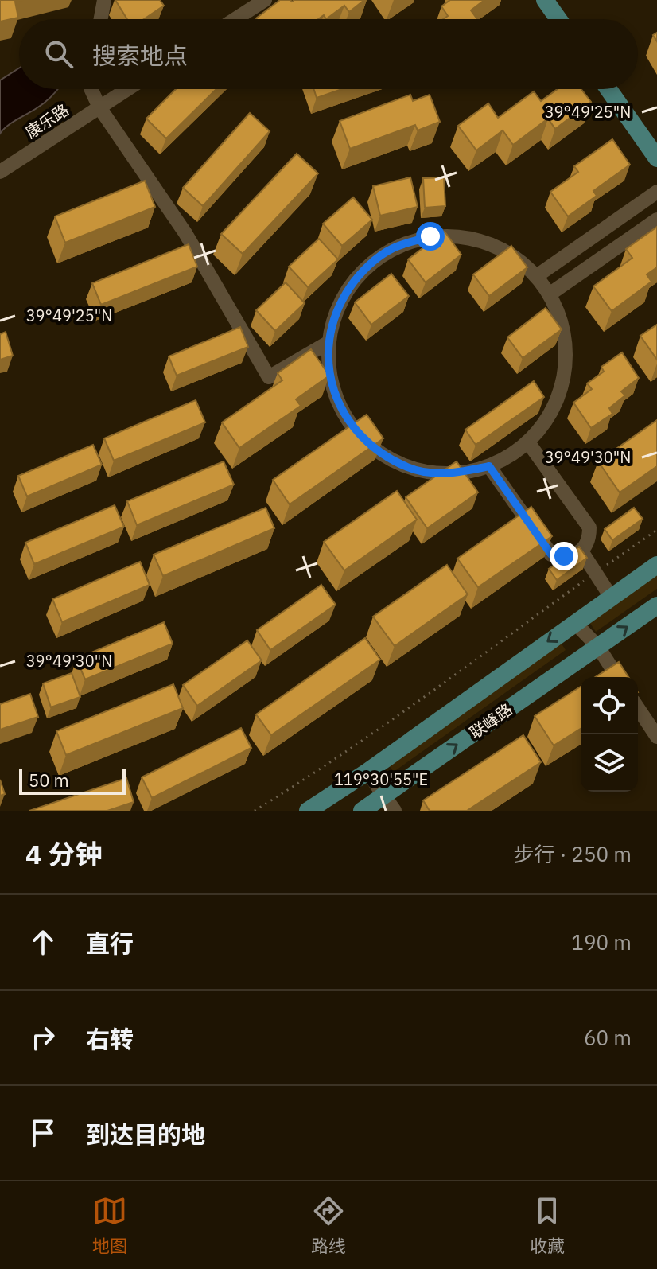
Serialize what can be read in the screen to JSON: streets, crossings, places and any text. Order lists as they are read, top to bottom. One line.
{"streets":{"main road":["联峰路"],"street":["康乐路"]},"scale_bar":"50 m","page":{"search":"搜索地点","scale":"50 m","heading":["4 分钟","步行 · 250 m"],"list":[["直行","190 m"],["右转","60 m"],"到达目的地"],"nav":["地图","路线","收藏"]},"coordinates":["39°49'25\"N","39°49'30\"N","119°30'55\"E"]}
